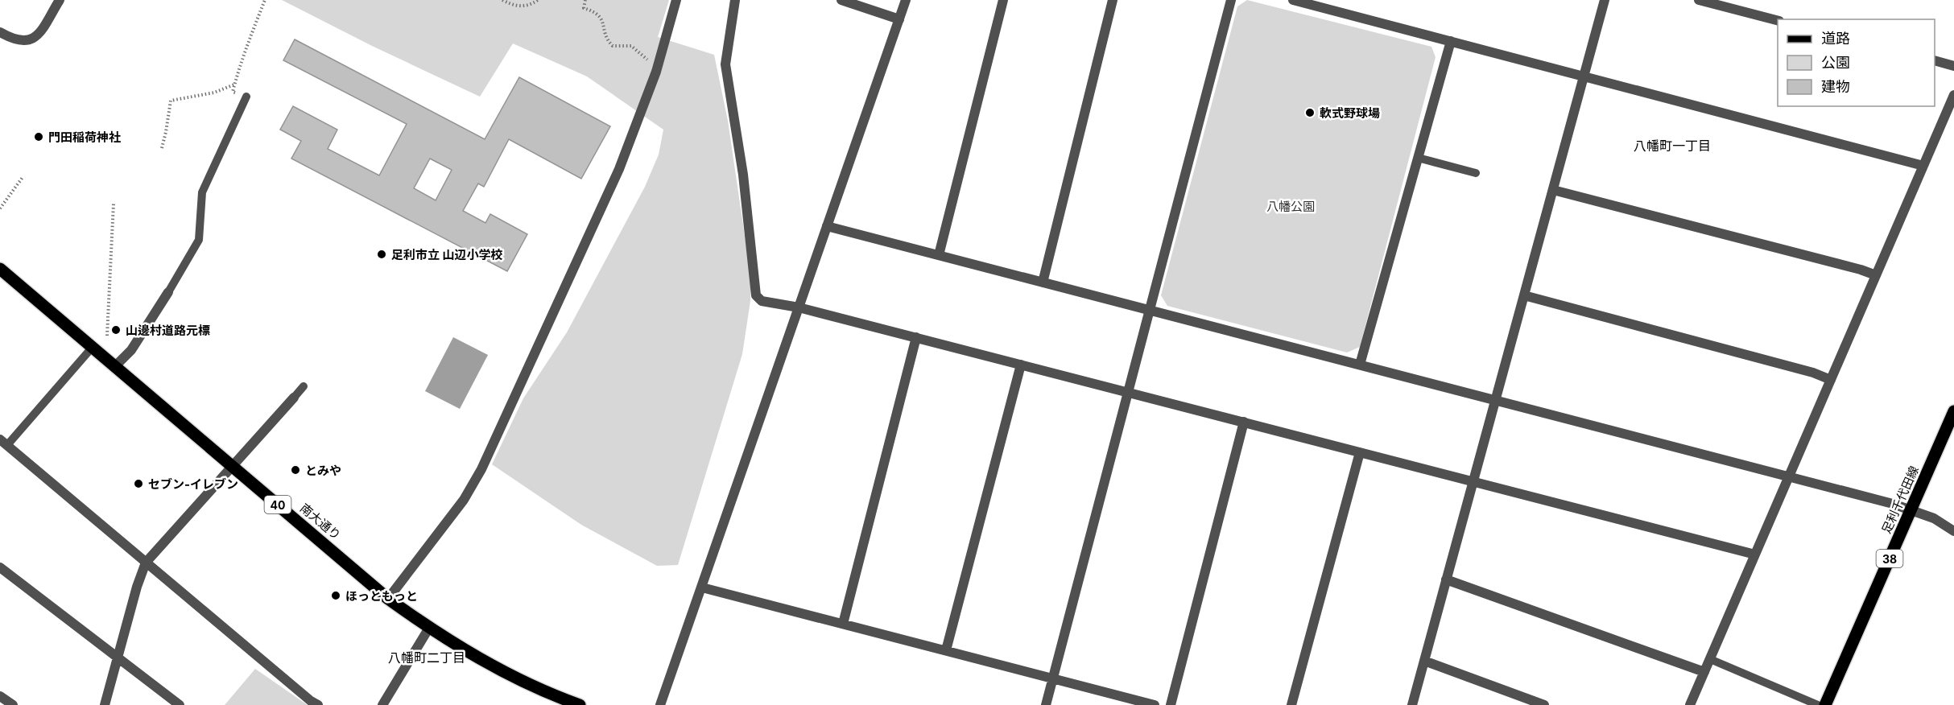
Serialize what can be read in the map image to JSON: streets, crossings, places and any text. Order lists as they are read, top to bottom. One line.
{"streets":{"main road":["足利千代田線","40","南大通り","38"]},"districts":["八幡町一丁目","八幡町二丁目"],"parks":["八幡公園"],"places":["軟式野球場","門田稲荷神社","足利市立 山辺小学校","山邊村道路元標","とみや","セブン-イレブン","ほっともっと"],"legend":["道路","公園","建物"]}
